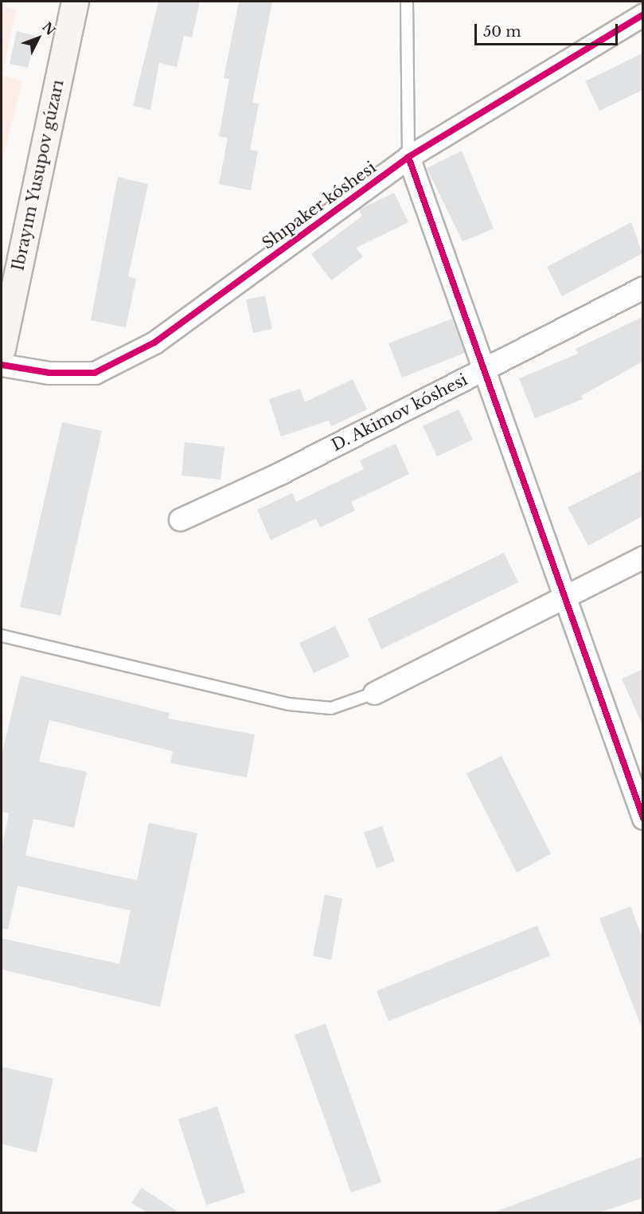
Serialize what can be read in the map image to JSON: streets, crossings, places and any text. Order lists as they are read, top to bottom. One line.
{"streets":{"main road":["Ibrayım Yusupov gúzarı"],"street":["Shıpaker kóshesi","D. Akimov kóshesi"]},"scale_bar":"50 m","north":"top right"}
